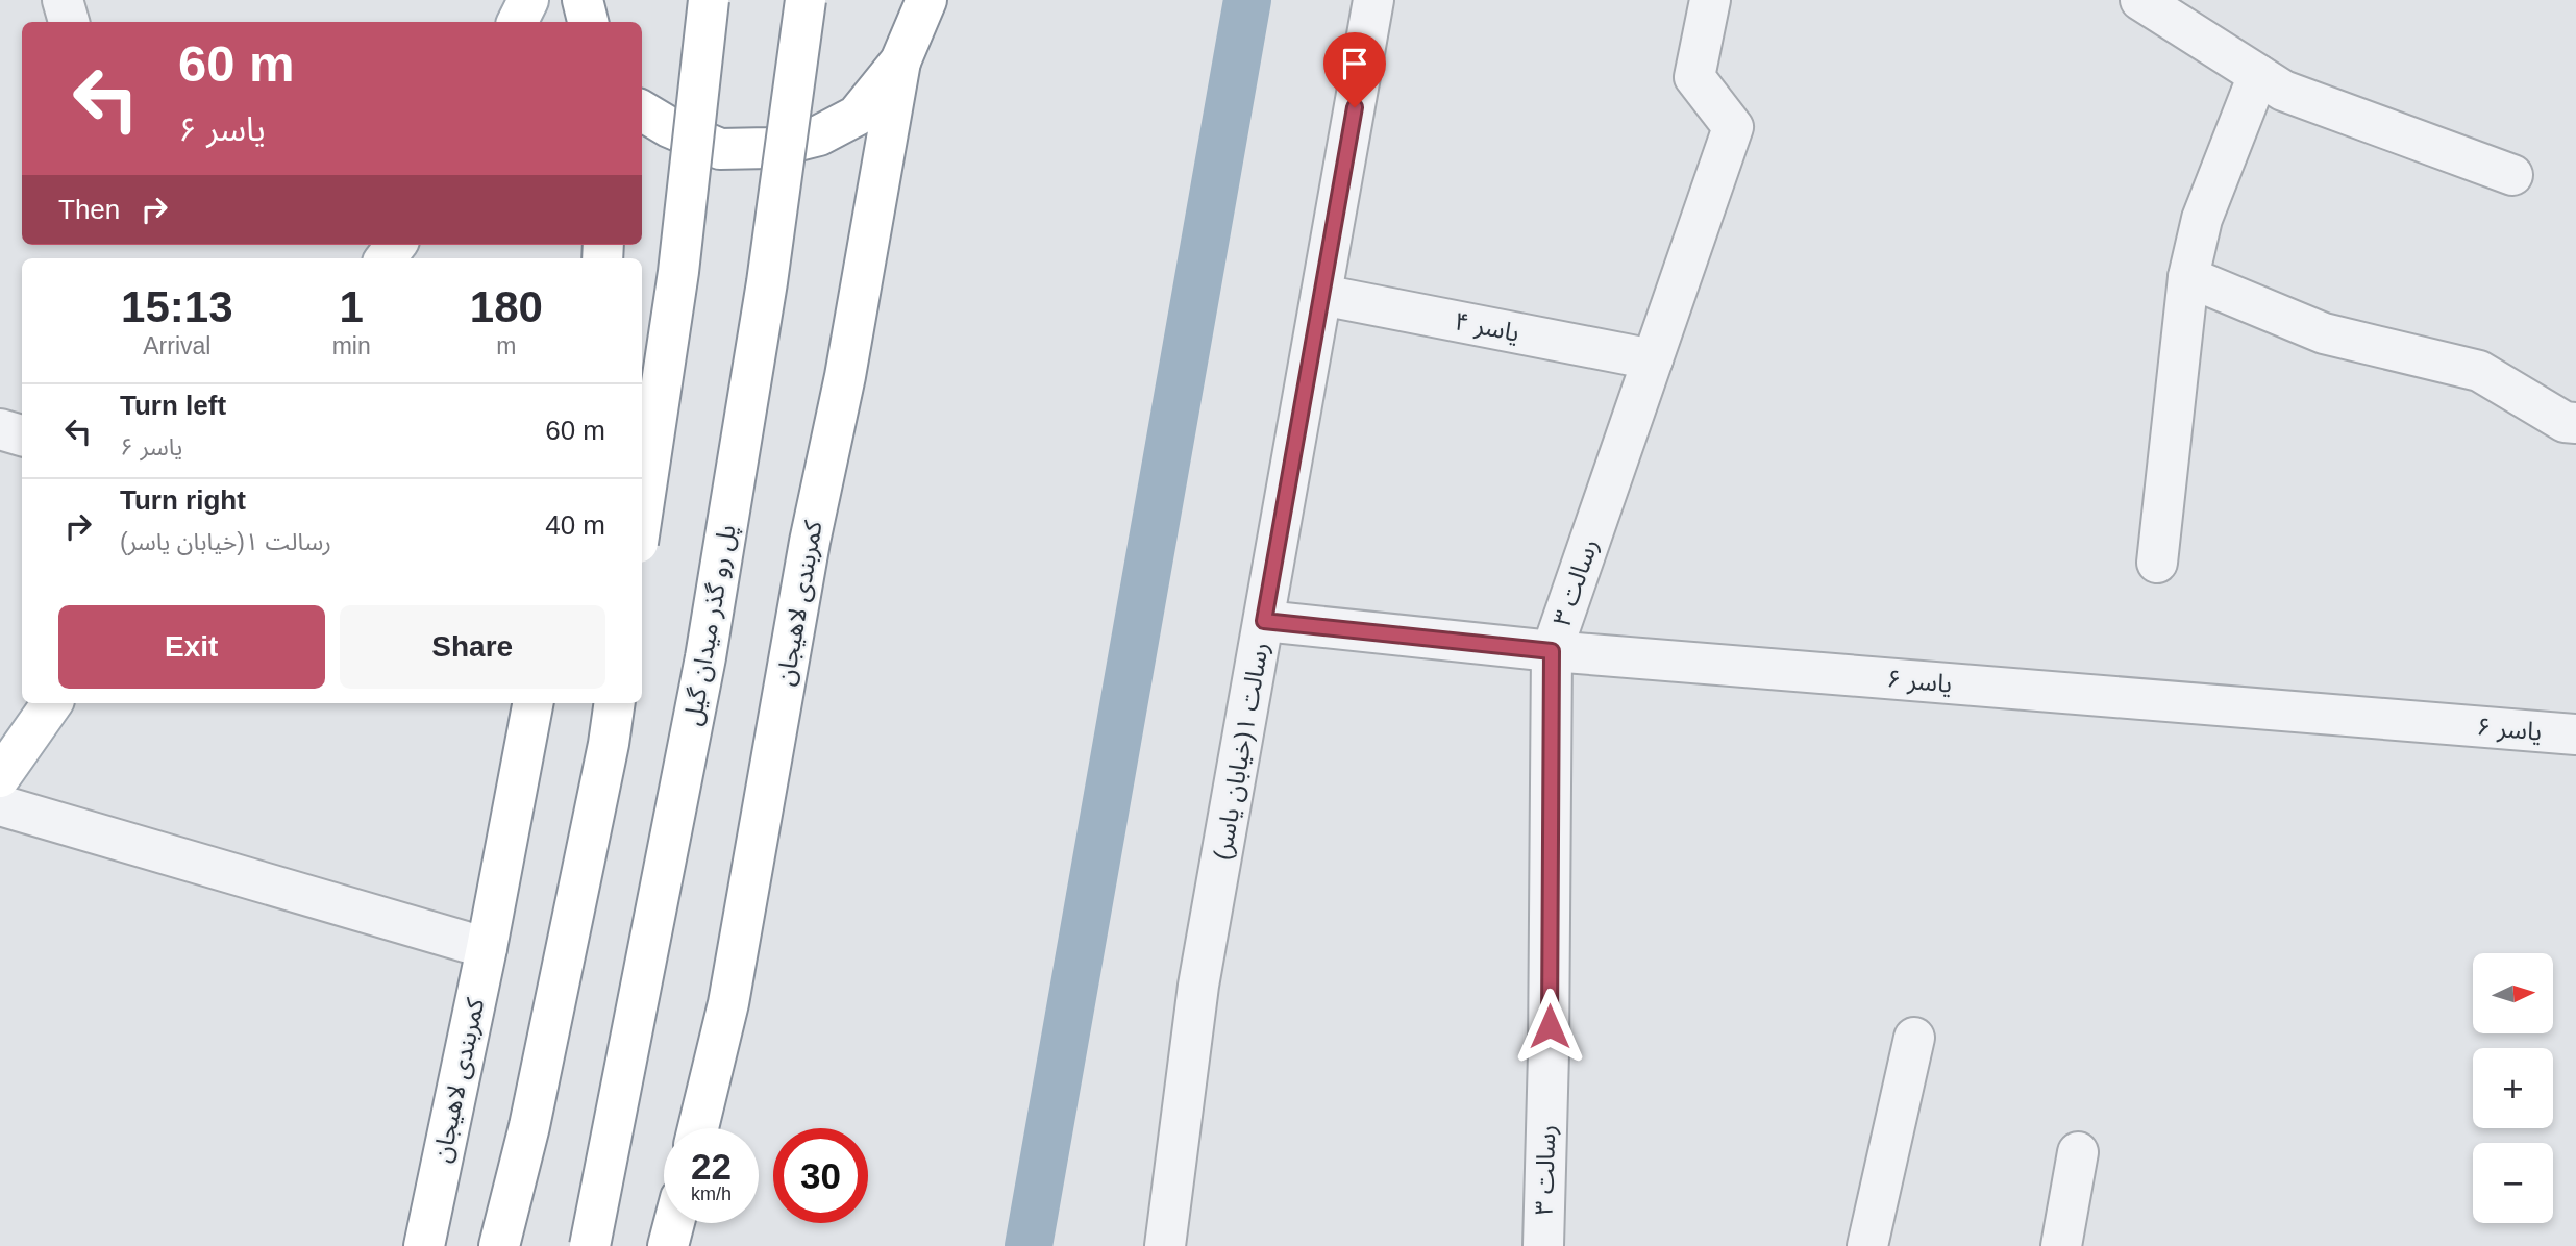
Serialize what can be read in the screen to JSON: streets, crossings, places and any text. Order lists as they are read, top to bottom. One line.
{"streets":{"main road":["کمربندی لاهیجان","پل رو گذر میدان گیل"],"street":["یاسر ۴","رسالت ۳","یاسر ۶","رسالت ۱(خیابان یاسر)"]},"crossings":[["یاسر ۴","رسالت ۳"],["یاسر ۴","رسالت ۱(خیابان یاسر)"],["رسالت ۳","یاسر ۶"],["یاسر ۶","رسالت ۱(خیابان یاسر)"]],"north":"right","page":{"turn":["60 m","یاسر ۶"],"then":"Then","eta":["15:13","Arrival","1","min","180","m"],"list":[{"name":"Turn left","note":"یاسر ۶","value":"60 m"},{"name":"Turn right","note":"رسالت ۱(خیابان یاسر)","value":"40 m"}],"buttons":["Exit","Share"],"map_buttons":["+","−"],"speed":"22 km/h","limit":"30"}}
